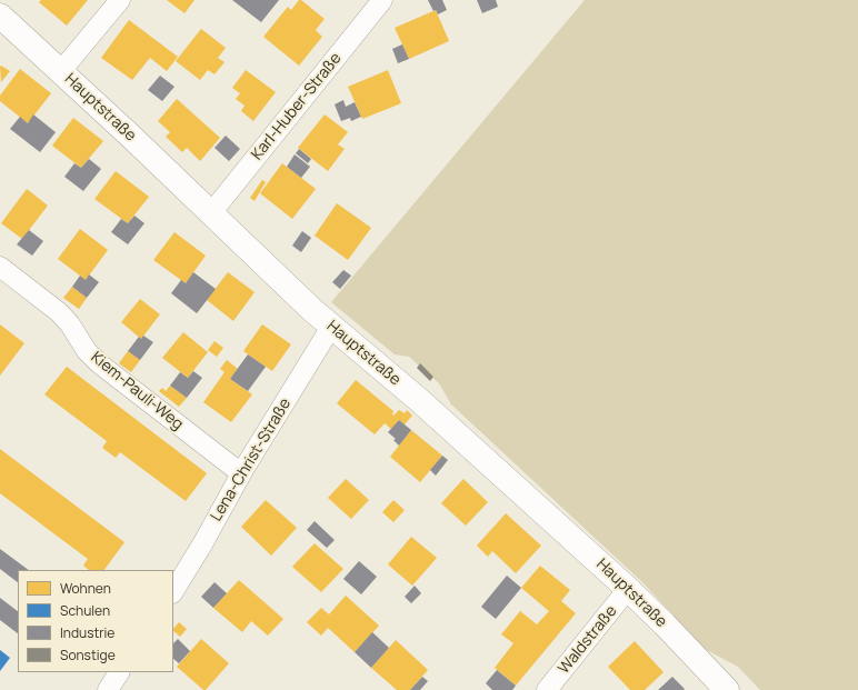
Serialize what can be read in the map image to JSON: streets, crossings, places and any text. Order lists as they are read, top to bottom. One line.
{"streets":{"street":["Karl-Huber-Straße","Hauptstraße","Kiem-Pauli-Weg","Lena-Christ-Straße","Waldstraße"]},"crossings":[["Karl-Huber-Straße","Hauptstraße"],["Hauptstraße","Lena-Christ-Straße"],["Hauptstraße","Waldstraße"],["Kiem-Pauli-Weg","Lena-Christ-Straße"]],"legend":["Wohnen","Schulen","Industrie","Sonstige"]}
